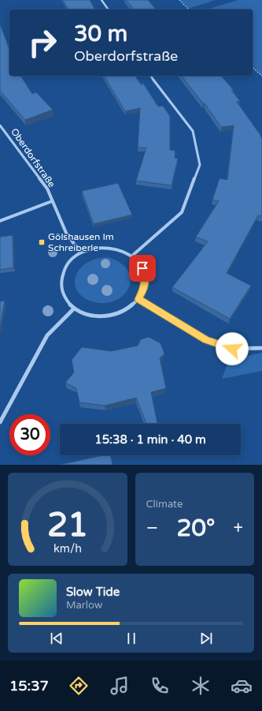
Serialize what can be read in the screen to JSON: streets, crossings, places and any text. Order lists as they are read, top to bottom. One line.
{"streets":{"street":["Oberdorfstraße"]},"places":{"transit":["Gölshausen Im Schreiberle"]},"page":{"turn":["30 m","Oberdorfstraße"],"limit":"30","trip":"15:38 · 1 min · 40 m","tile":"Climate","heat":["−","20°","+"],"song":["Slow Tide","Marlow"],"tabs":"15:37","gauge":["21","km/h"]}}
